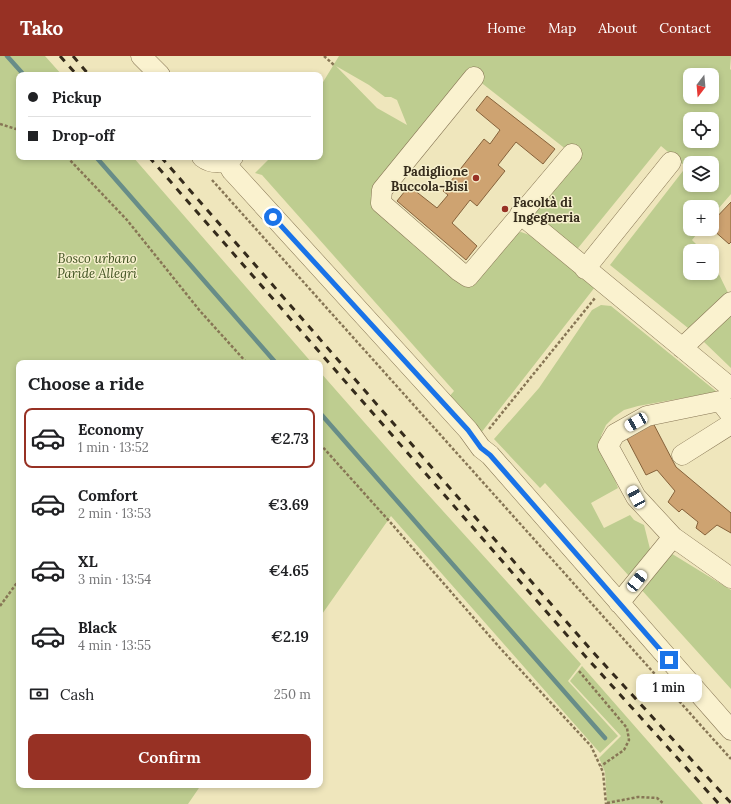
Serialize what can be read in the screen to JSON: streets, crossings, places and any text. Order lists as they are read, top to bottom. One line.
{"parks":["Bosco urbano Paride Allegri"],"places":["Padiglione Buccola-Bisi","Facoltà di Ingegneria"],"north":"bottom","page":{"header":"Tako","nav":["Home","Map","About","Contact"],"map_buttons":["+","−"],"banner":["Pickup","Drop-off"],"heading":"Choose a ride","list":[{"name":"Economy","note":"1 min · 13:52","value":"€2.73"},{"name":"Comfort","note":"2 min · 13:53","value":"€3.69"},{"name":"XL","note":"3 min · 13:54","value":"€4.65"},{"name":"Black","note":"4 min · 13:55","value":"€2.19"}],"pay":["Cash","250 m"],"bubble":"1 min","buttons":"Confirm"}}
